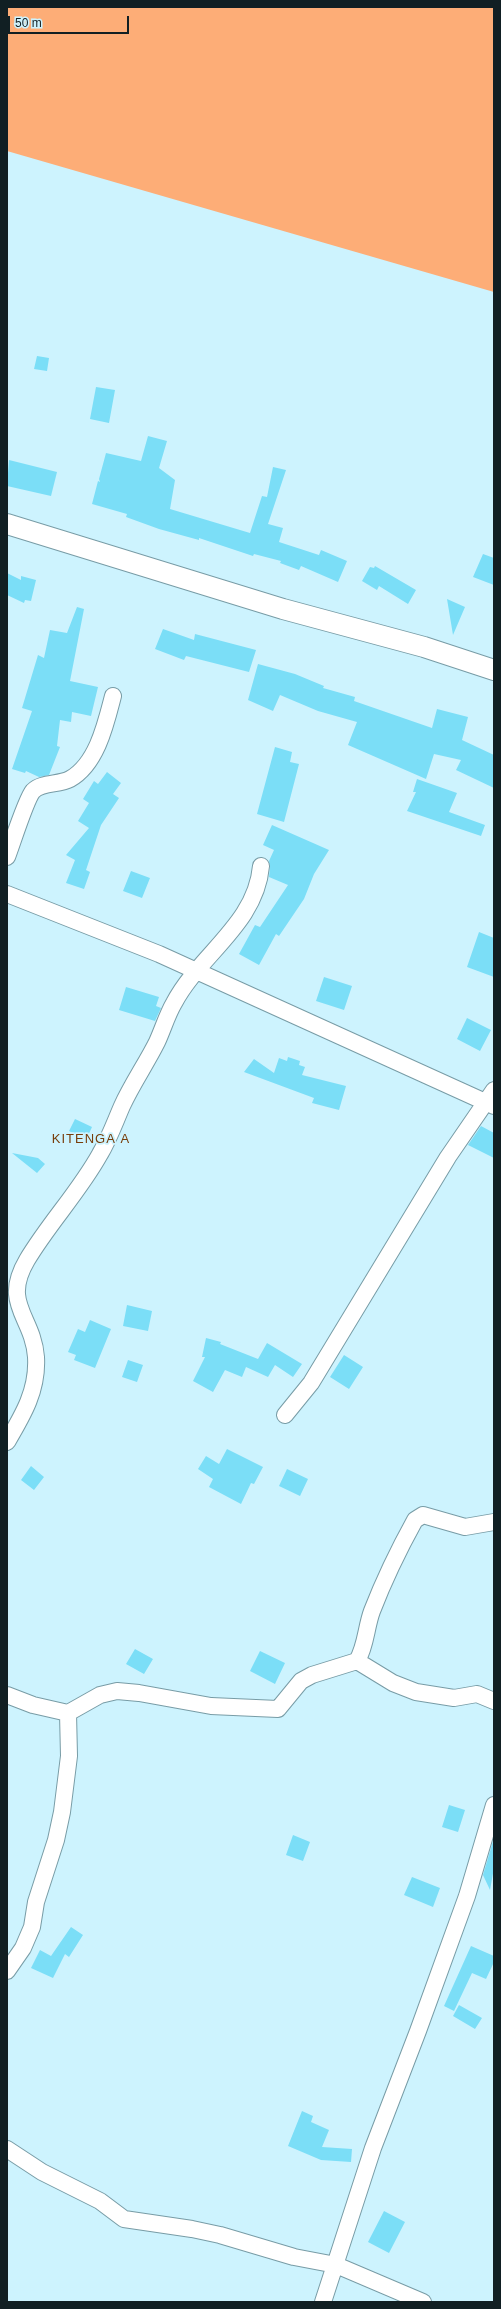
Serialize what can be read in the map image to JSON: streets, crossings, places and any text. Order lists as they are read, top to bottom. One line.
{"districts":["KITENGA A"],"scale_bar":"50 m"}
